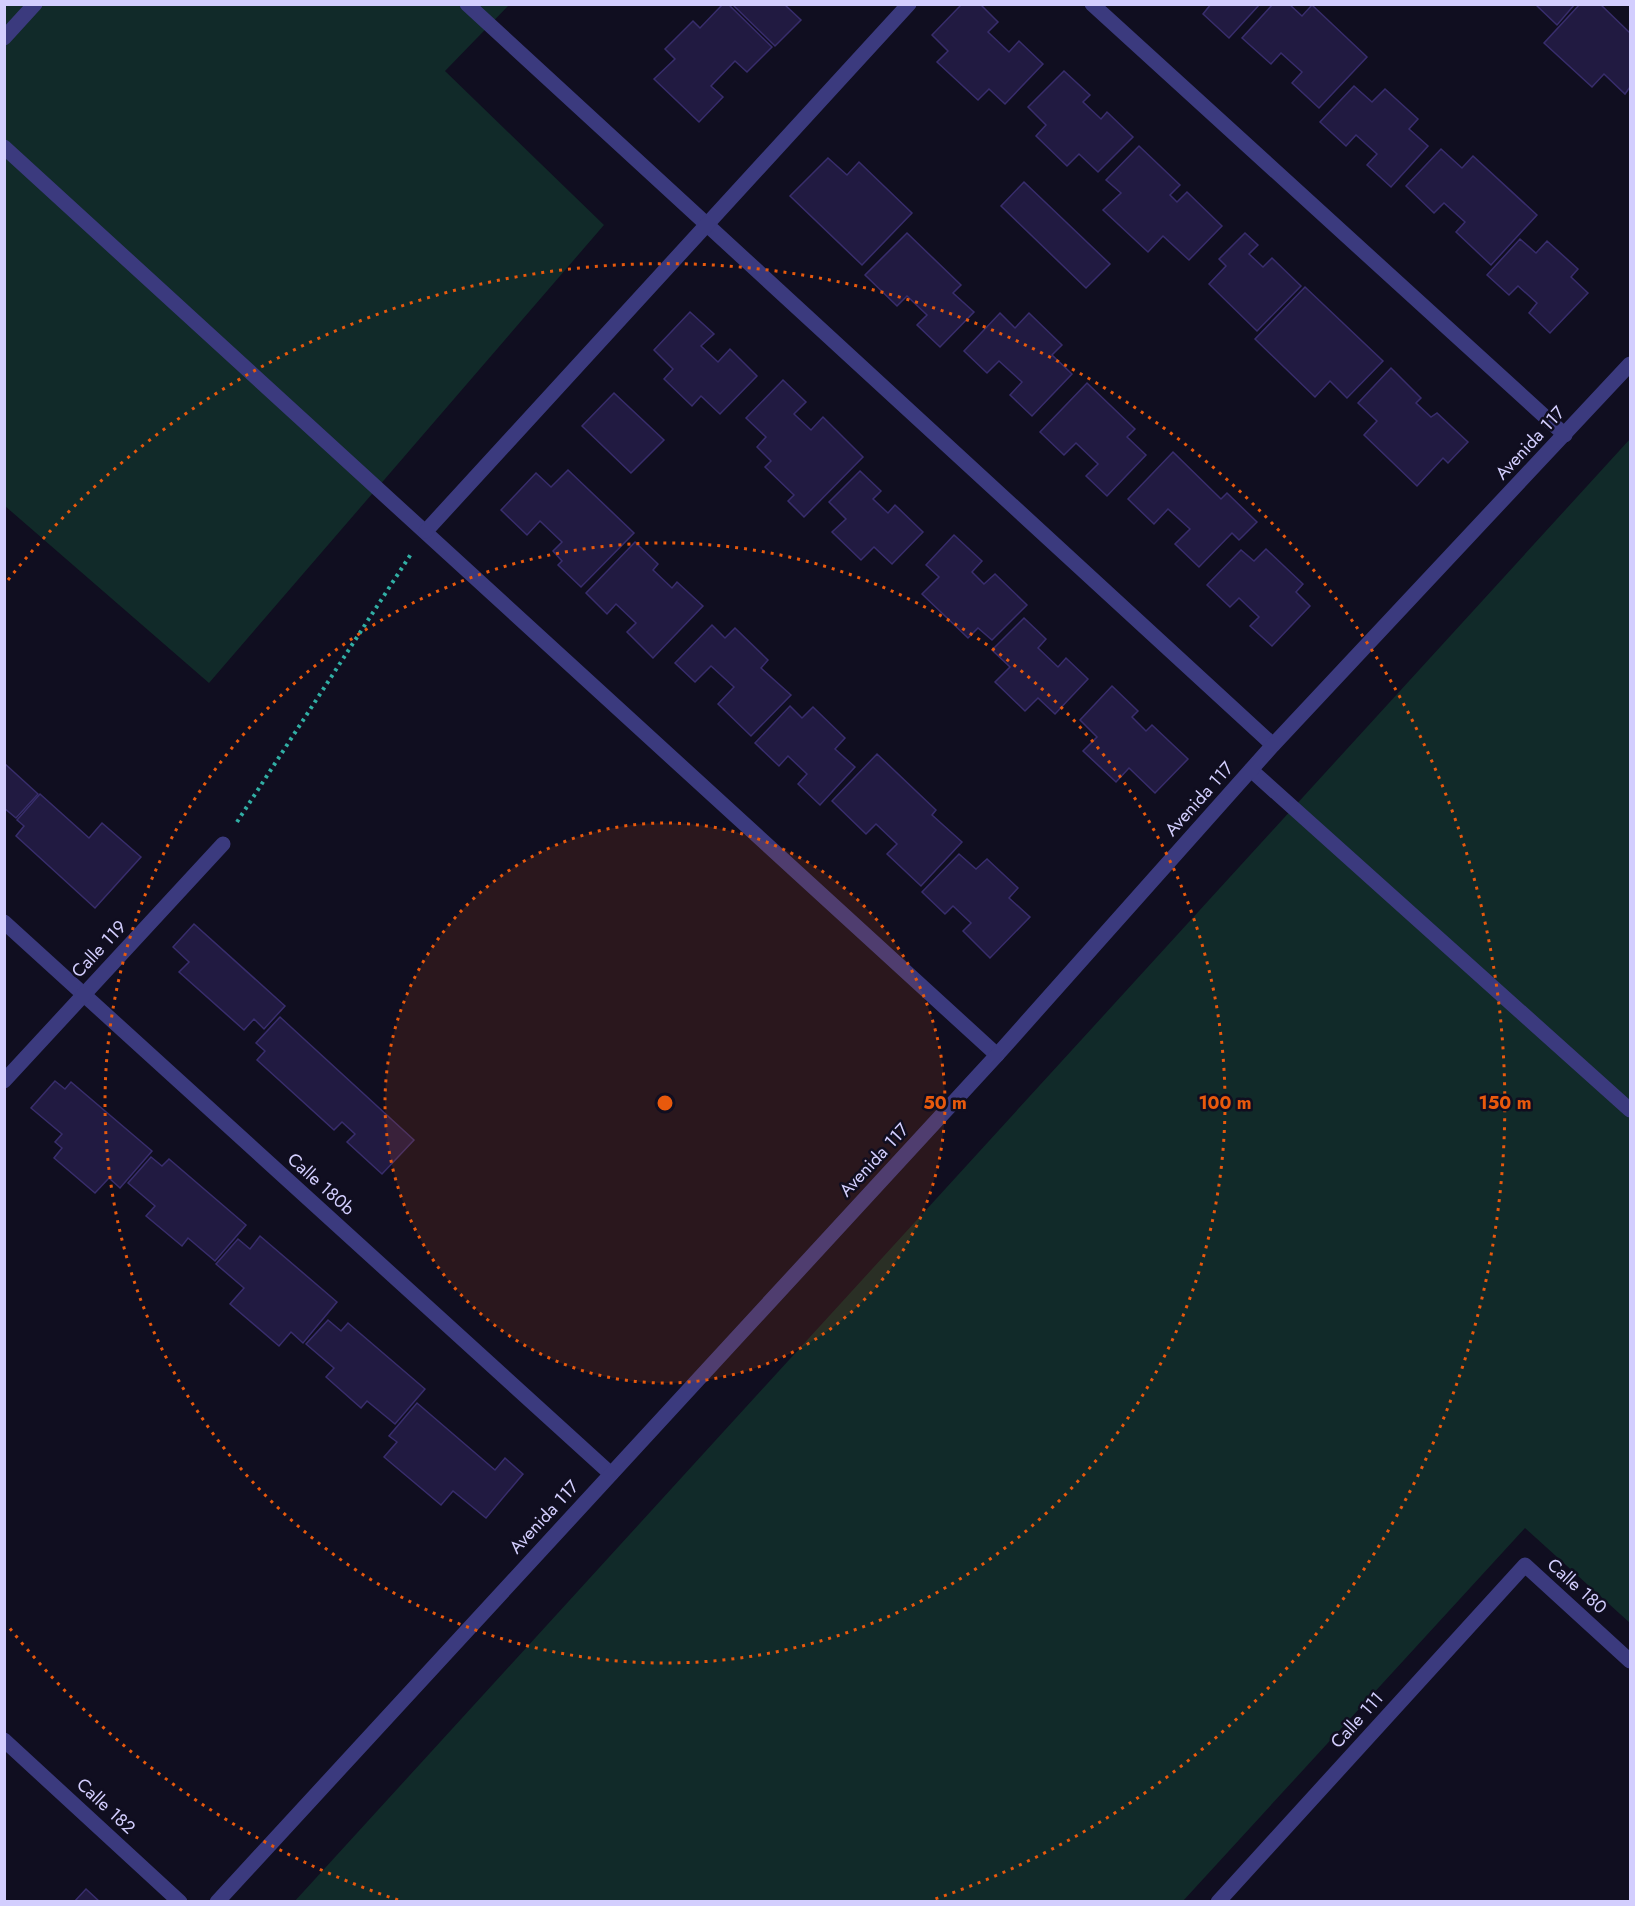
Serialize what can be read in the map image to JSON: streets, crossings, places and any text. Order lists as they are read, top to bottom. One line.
{"streets":{"street":["Avenida 117","Calle 119","Calle 180b","Calle 180","Calle 111","Calle 182"]},"crossings":[["Avenida 117","Calle 180b"],["Calle 119","Calle 180b"],["Calle 180","Calle 111"]],"rings":["50 m","100 m","150 m"]}
